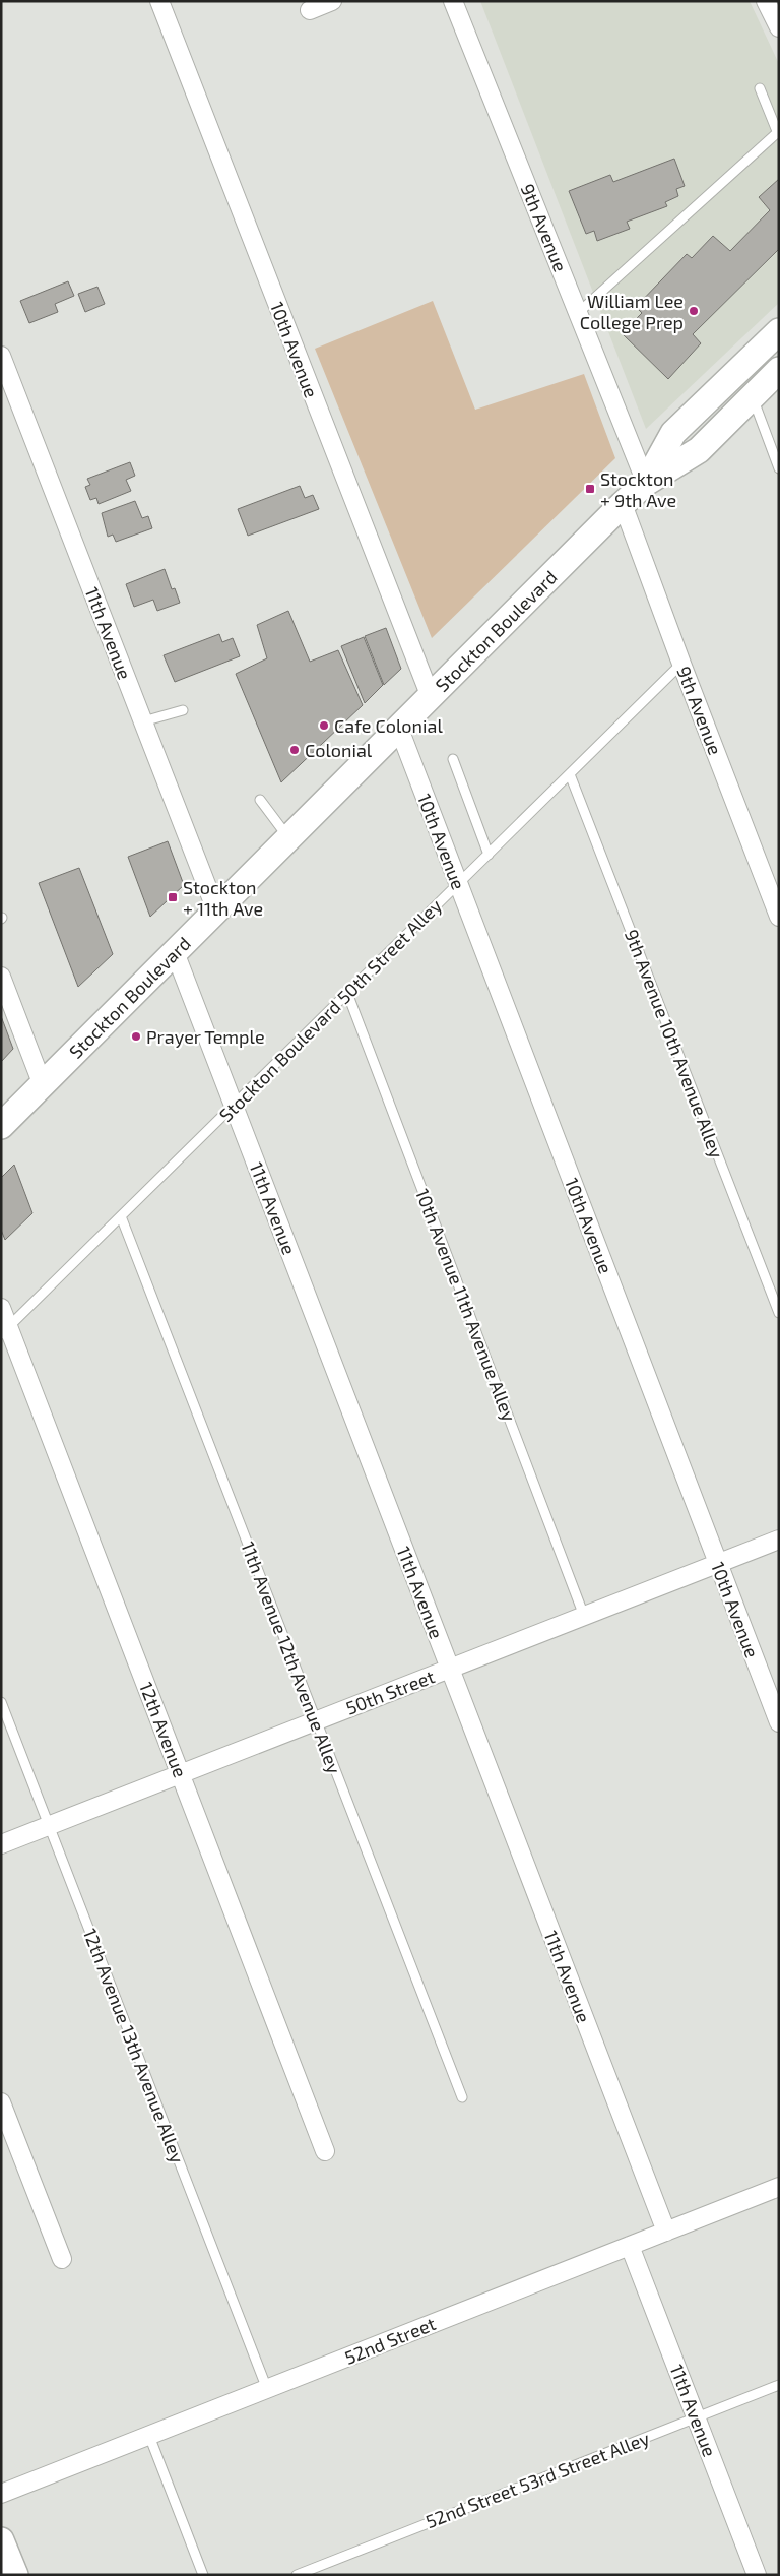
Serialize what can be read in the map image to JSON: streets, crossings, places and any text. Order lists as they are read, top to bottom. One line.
{"streets":{"main road":["Stockton Boulevard"],"street":["9th Avenue","10th Avenue","11th Avenue","50th Street","12th Avenue","52nd Street"],"lane":["Stockton Boulevard 50th Street Alley","9th Avenue 10th Avenue Alley","10th Avenue 11th Avenue Alley","11th Avenue 12th Avenue Alley","12th Avenue 13th Avenue Alley","52nd Street 53rd Street Alley"]},"crossings":[["9th Avenue","Stockton Boulevard"],["9th Avenue","Stockton Boulevard 50th Street Alley"],["10th Avenue","Stockton Boulevard"],["10th Avenue","Stockton Boulevard 50th Street Alley"],["10th Avenue","50th Street"],["Stockton Boulevard","11th Avenue"],["11th Avenue","Stockton Boulevard 50th Street Alley"],["11th Avenue","50th Street"],["11th Avenue","52nd Street"],["11th Avenue","52nd Street 53rd Street Alley"],["Stockton Boulevard 50th Street Alley","9th Avenue 10th Avenue Alley"],["Stockton Boulevard 50th Street Alley","10th Avenue 11th Avenue Alley"],["Stockton Boulevard 50th Street Alley","11th Avenue 12th Avenue Alley"],["Stockton Boulevard 50th Street Alley","12th Avenue"],["10th Avenue 11th Avenue Alley","50th Street"],["11th Avenue 12th Avenue Alley","50th Street"],["50th Street","12th Avenue"],["50th Street","12th Avenue 13th Avenue Alley"],["12th Avenue 13th Avenue Alley","52nd Street"]],"places":{"other":["William Lee College Prep","Cafe Colonial","Colonial","Prayer Temple"],"transit":["Stockton + 9th Ave","Stockton + 11th Ave"]}}
